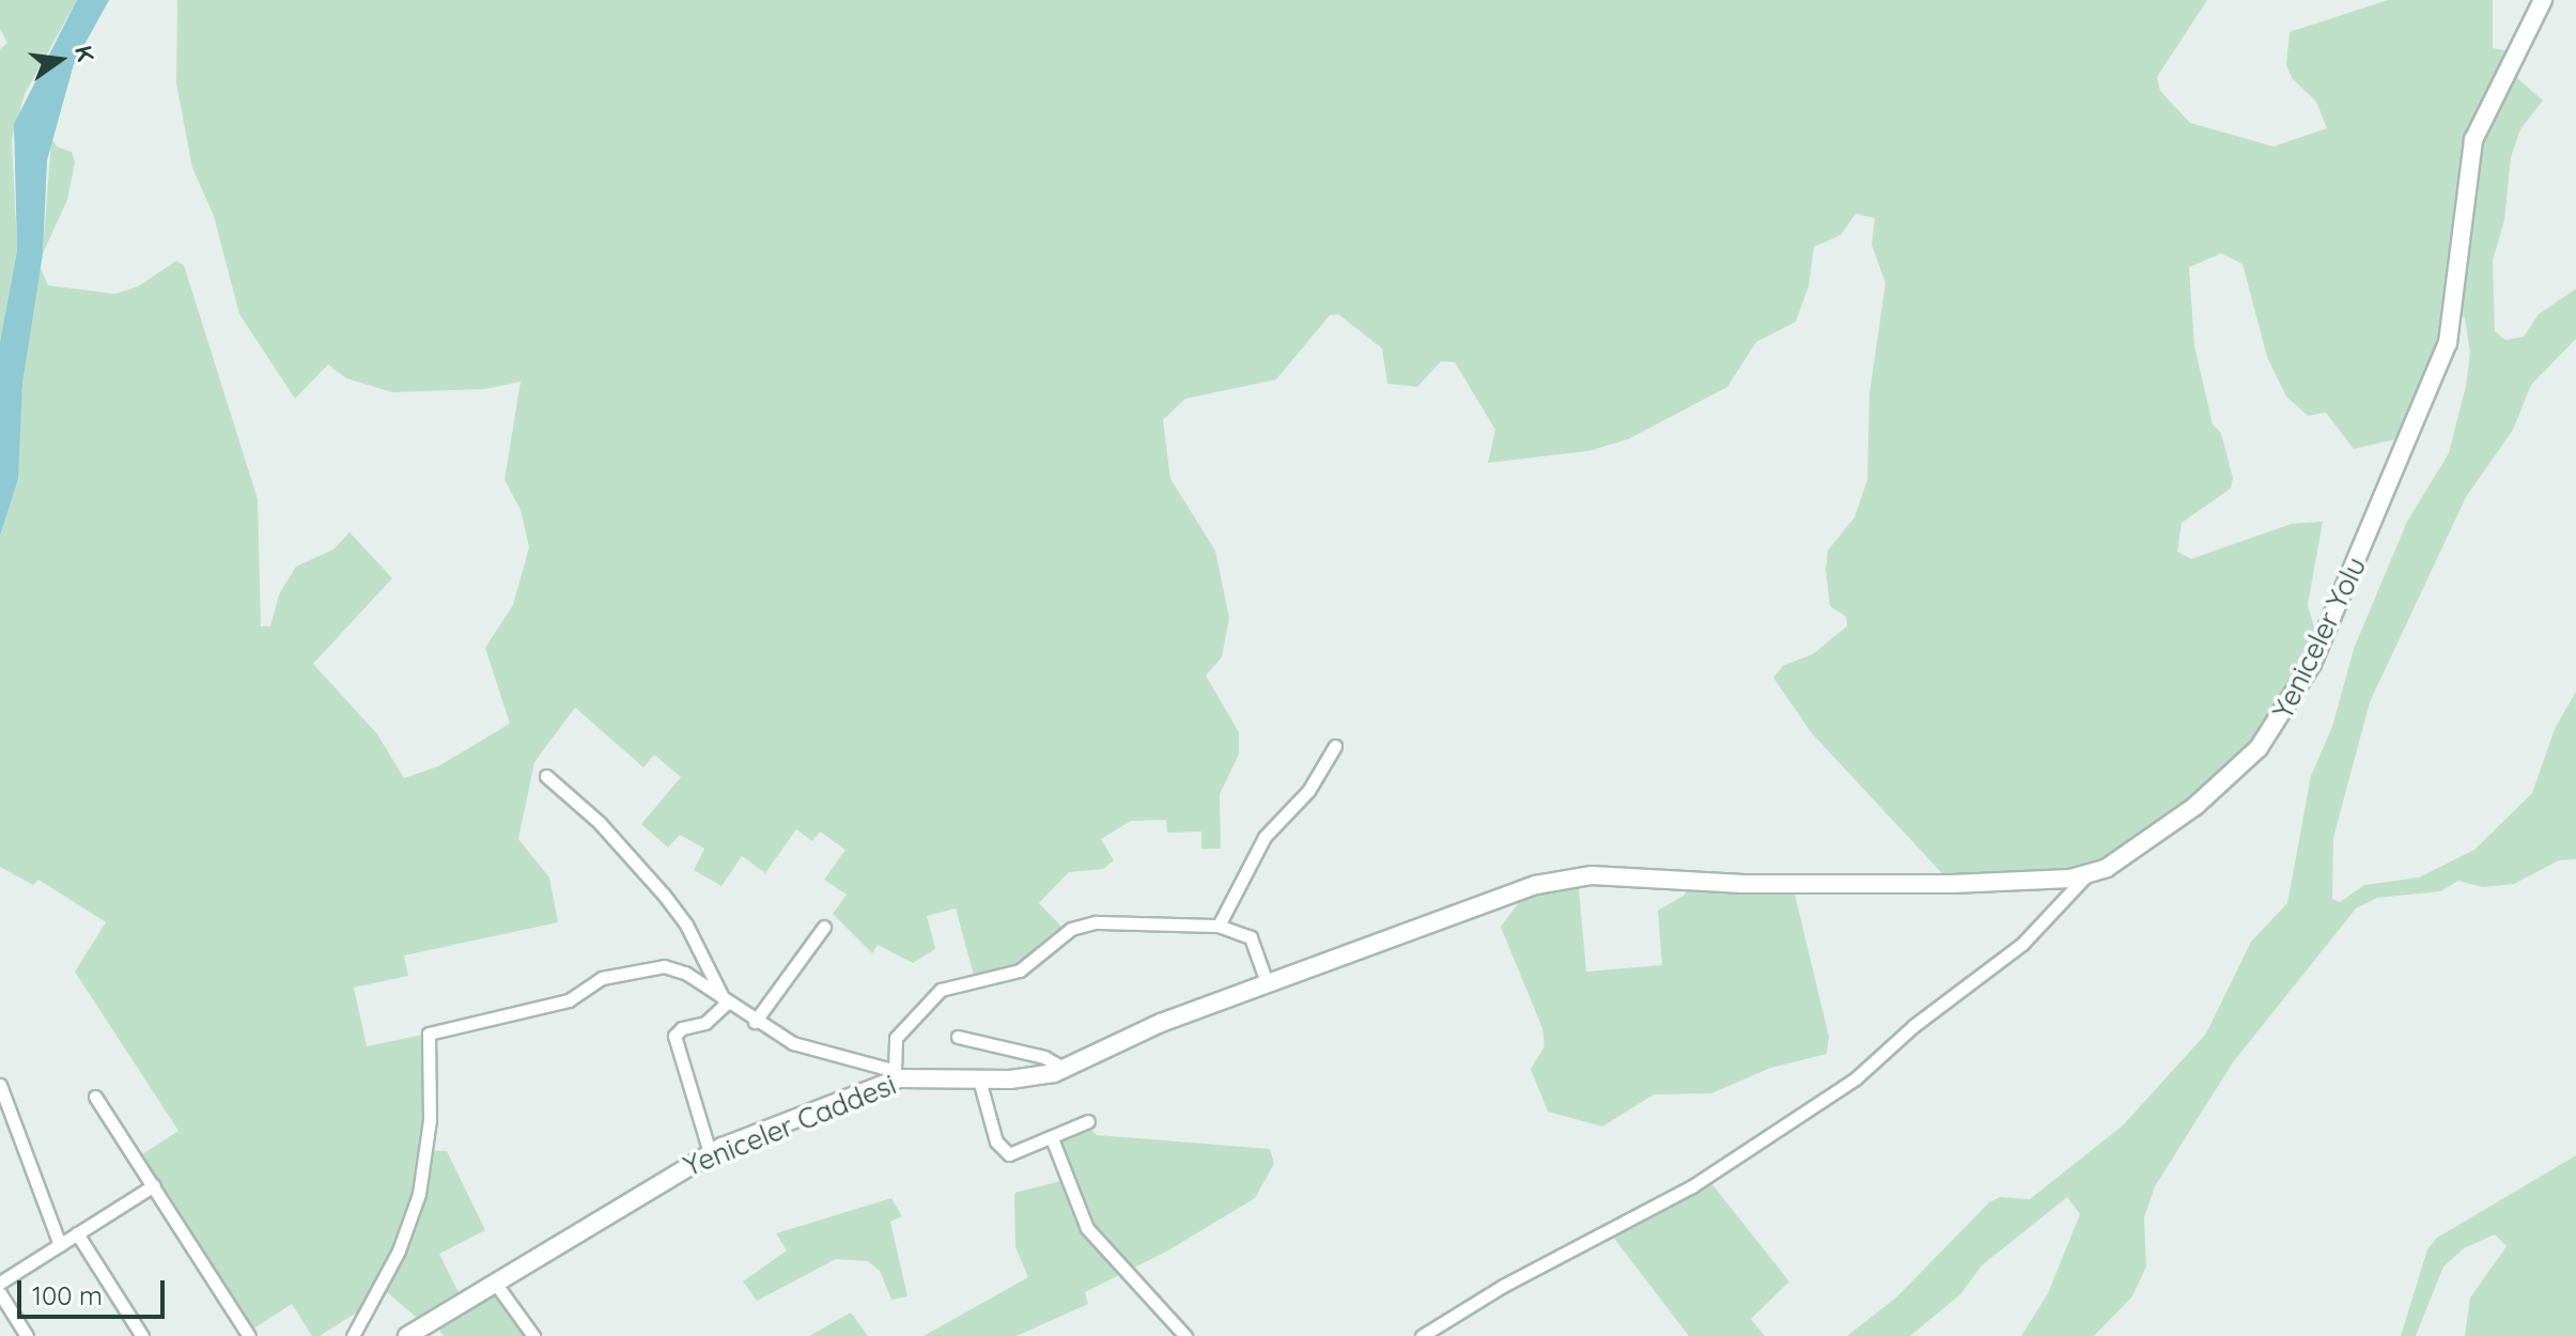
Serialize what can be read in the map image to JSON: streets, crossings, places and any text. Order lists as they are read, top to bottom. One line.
{"streets":{"street":["Yeniceler Yolu","Yeniceler Caddesi"]},"crossings":[["Yeniceler Yolu","Yeniceler Caddesi"]],"scale_bar":"100 m","north":"right"}
